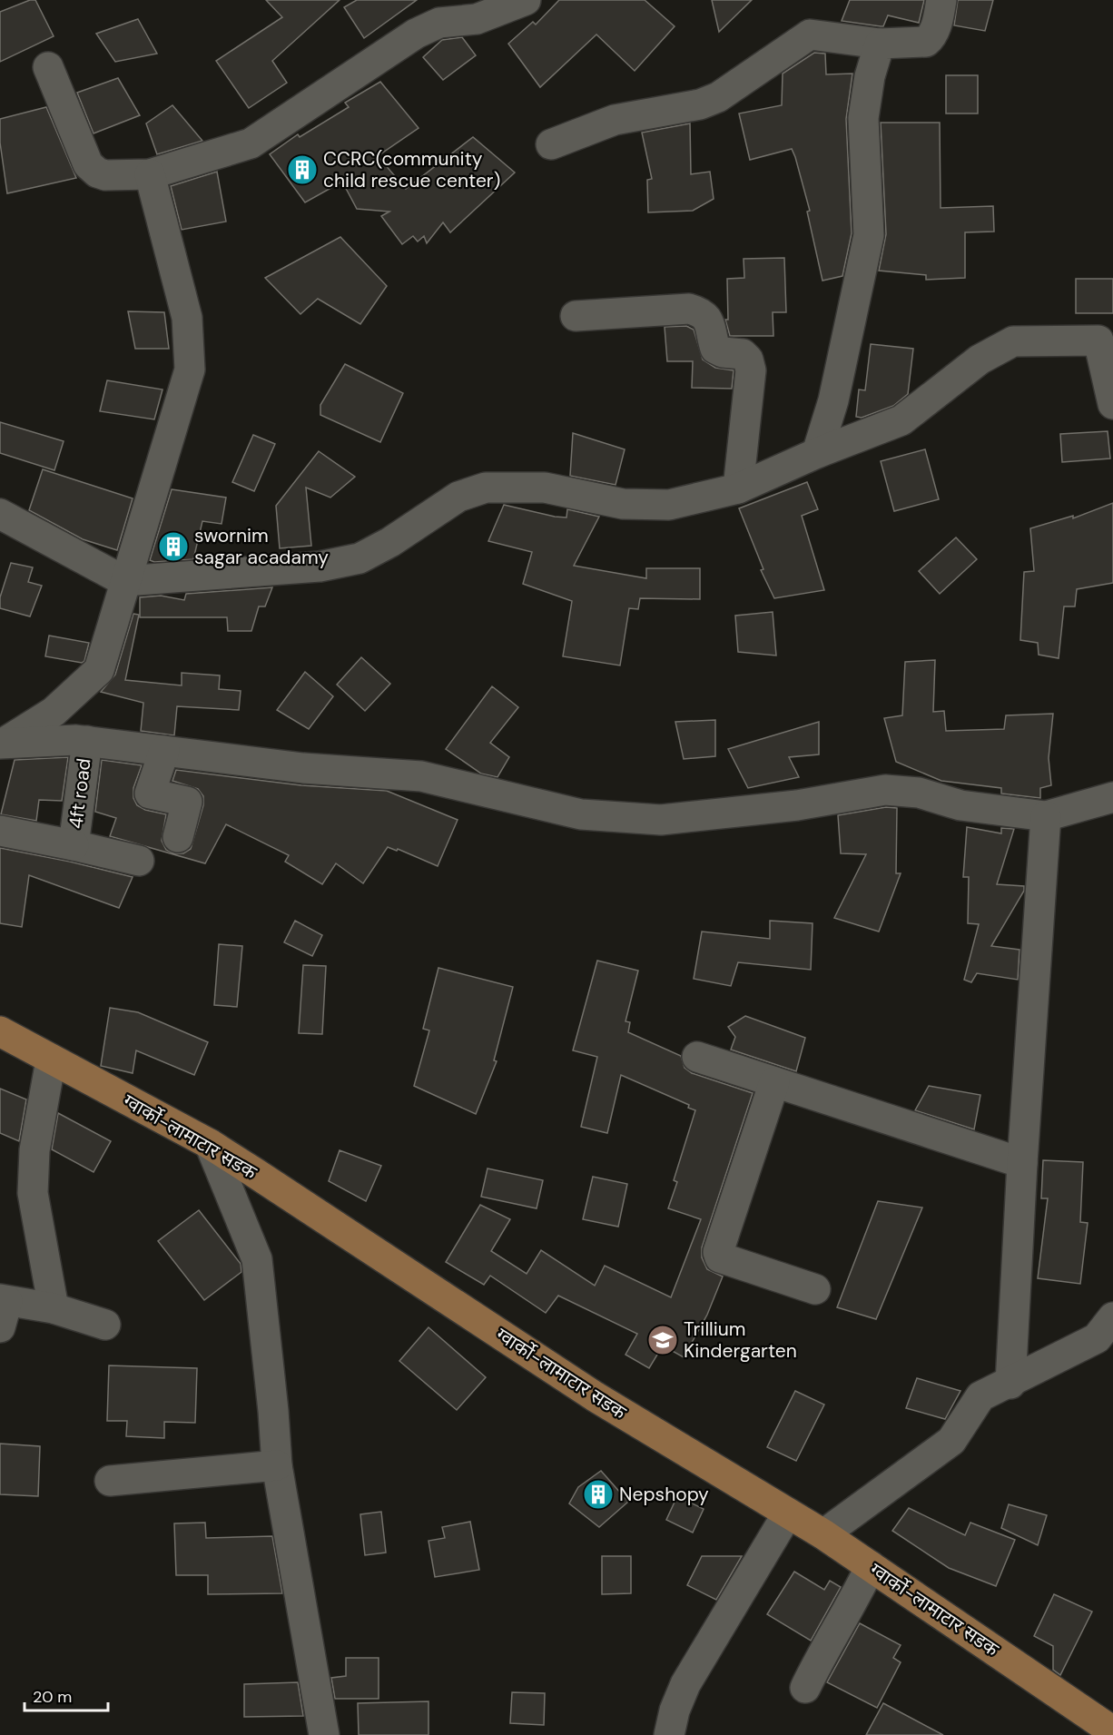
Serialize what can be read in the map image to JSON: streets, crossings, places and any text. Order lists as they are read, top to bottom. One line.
{"streets":{"main road":["ग्वार्को-लामाटार सडक"],"street":["4ft road"]},"places":{"building":["CCRC(community child rescue center)","swornim sagar acadamy","Nepshopy"],"school or university":["Trillium Kindergarten"]},"scale_bar":"20 m"}
